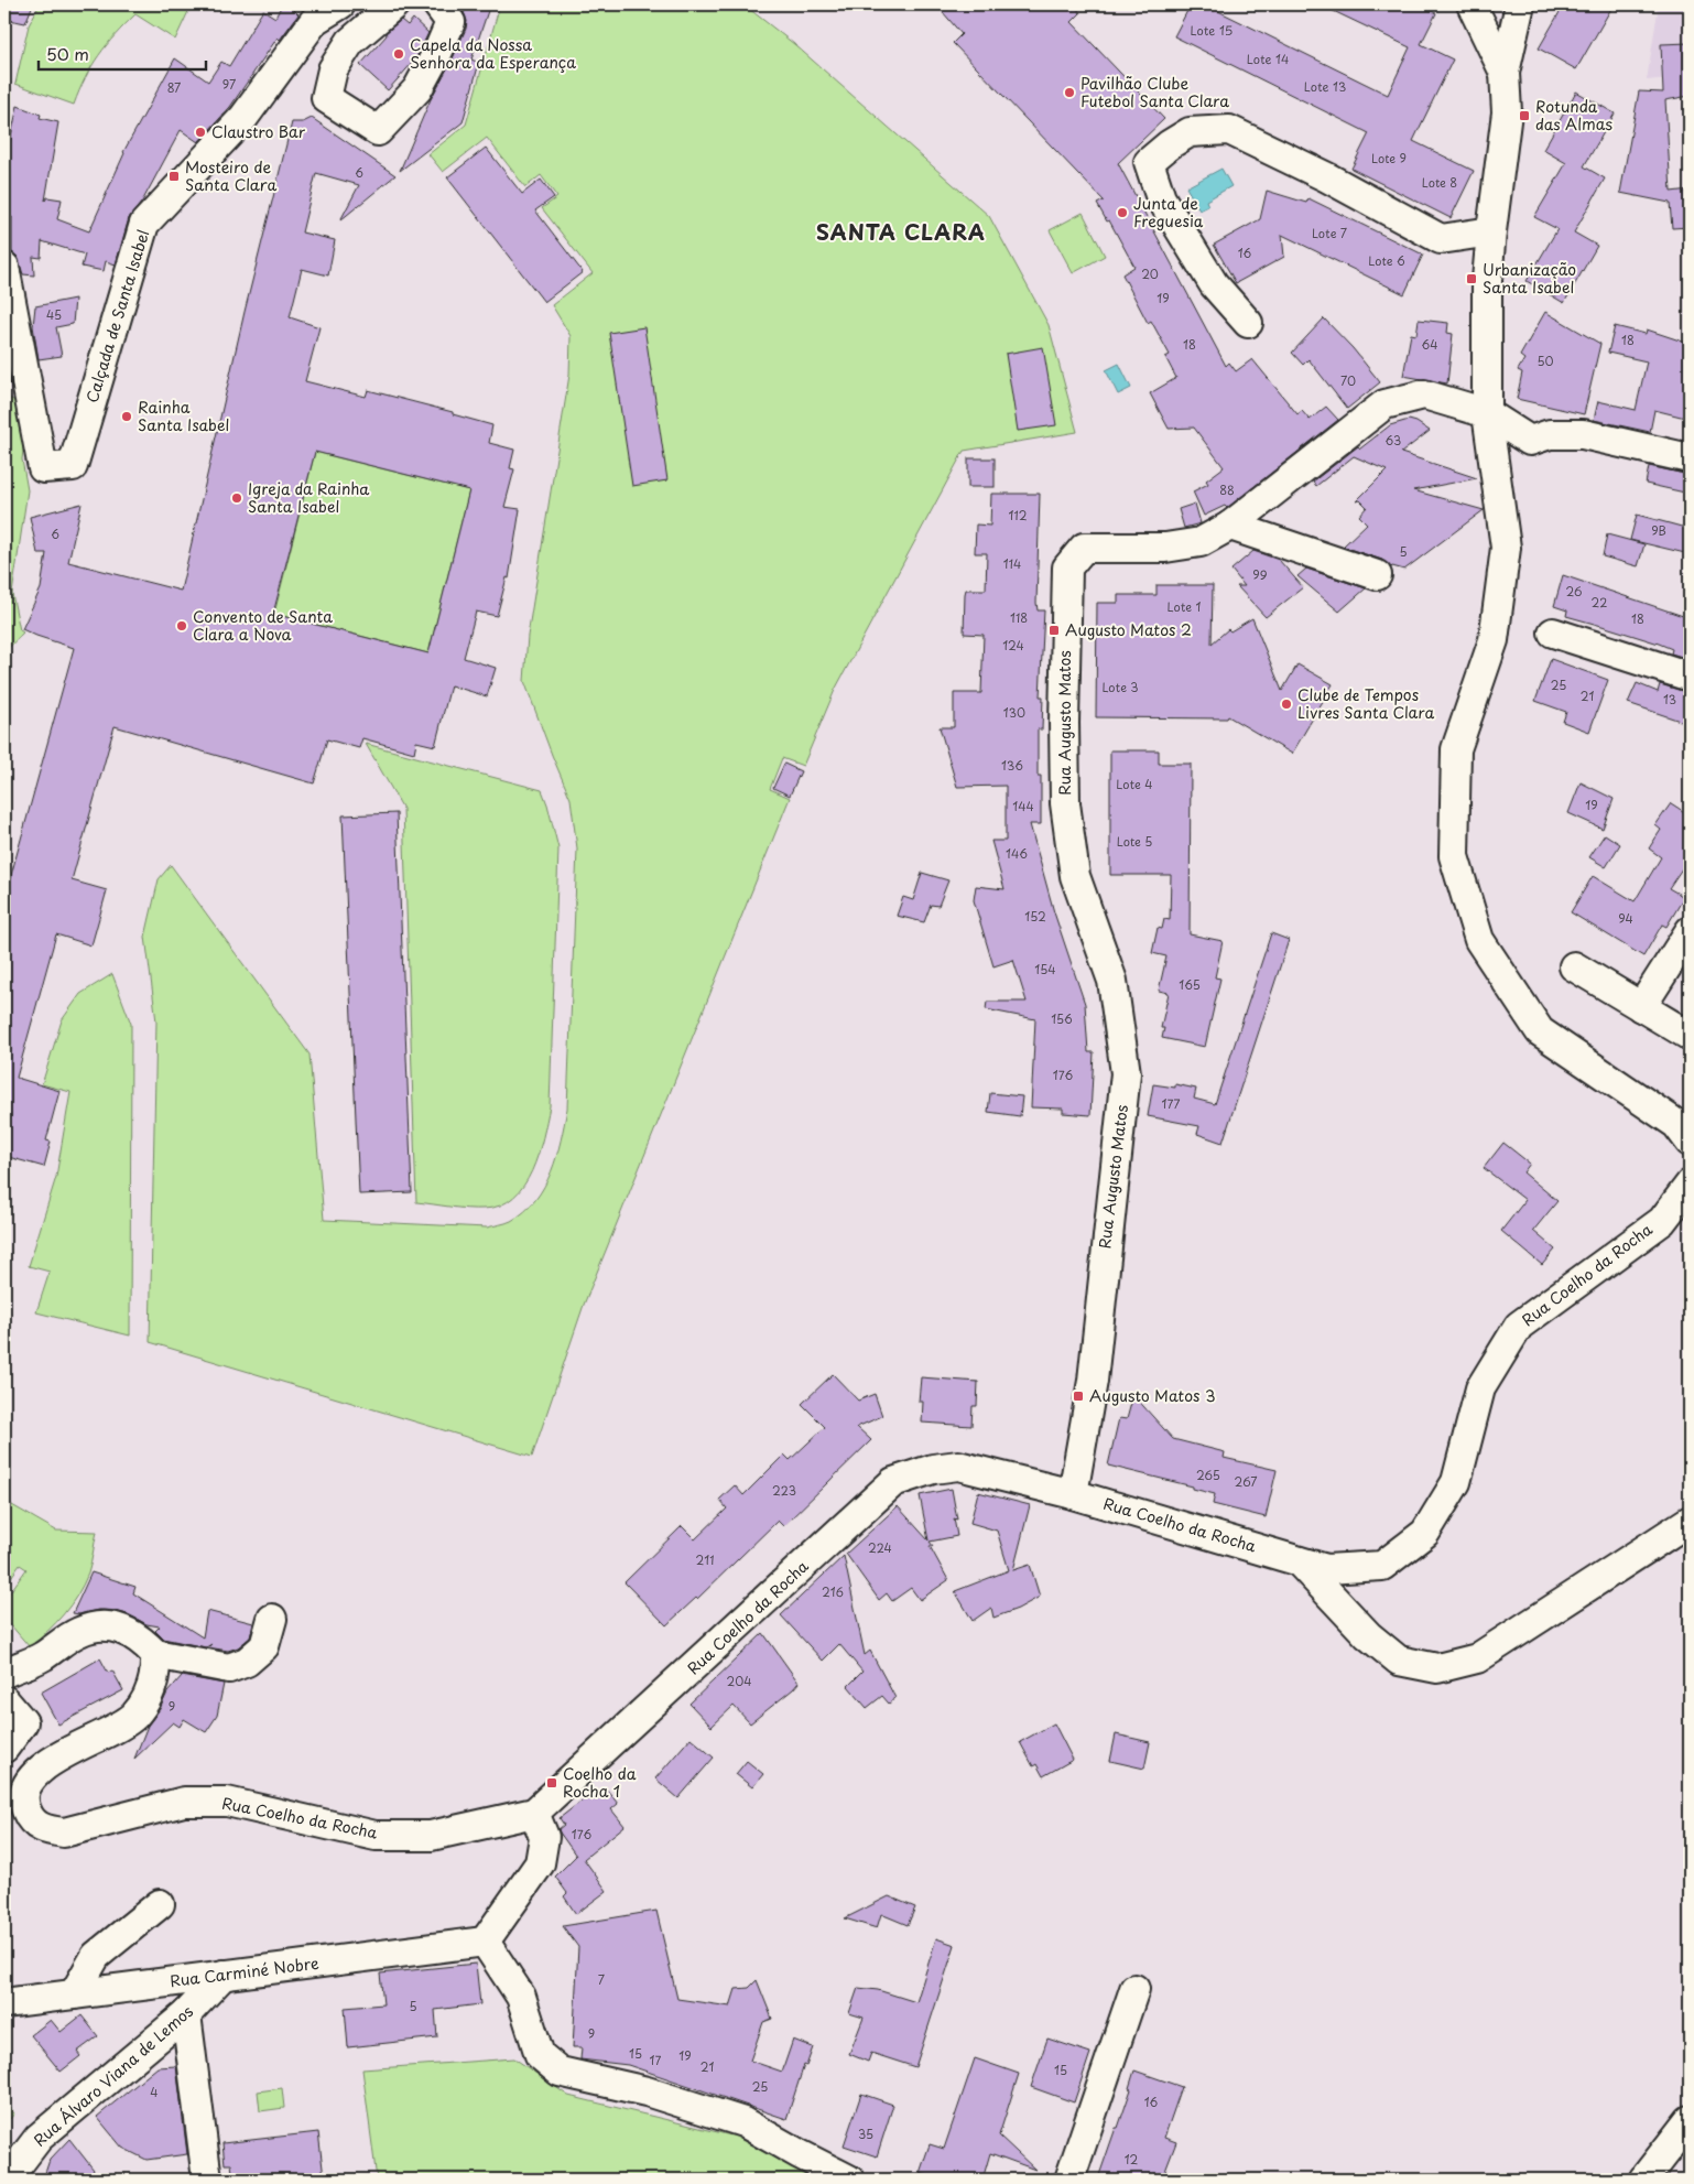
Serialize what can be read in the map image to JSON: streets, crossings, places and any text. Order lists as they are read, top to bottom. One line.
{"streets":{"street":["Calçada de Santa Isabel","Rua Augusto Matos","Rua Coelho da Rocha","Rua Carminé Nobre","Rua Álvaro Viana de Lemos"]},"crossings":[["Rua Augusto Matos","Rua Coelho da Rocha"],["Rua Carminé Nobre","Rua Álvaro Viana de Lemos"]],"districts":["SANTA CLARA"],"places":{"other":["Capela da Nossa Senhora da Esperança","Pavilhão Clube Futebol Santa Clara","Claustro Bar","Junta de Freguesia","Rainha Santa Isabel","Igreja da Rainha Santa Isabel","Convento de Santa Clara a Nova","Clube de Tempos Livres Santa Clara"],"transit":["Rotunda das Almas","Mosteiro de Santa Clara","Urbanização Santa Isabel","Augusto Matos 2","Augusto Matos 3","Coelho da Rocha 1"]},"house_numbers":["Lote 15","Lote 14","97","Lote 13","87","Lote 9","6","Lote 8","Lote 7","16","Lote 6","20","19","45","18","18","64","50","70","63","88","112","9B","6","5","114","99","26","22","Lote 1","118","18","124","25","Lote 3","21","13","130","136","Lote 4","19","144","Lote 5","146","152","94","154","165","156","176","177","265","267","223","224","211","216","204","9","176","7","5","9","15","19","17","21","15","25","4","16","35","12"],"scale_bar":"50 m"}
